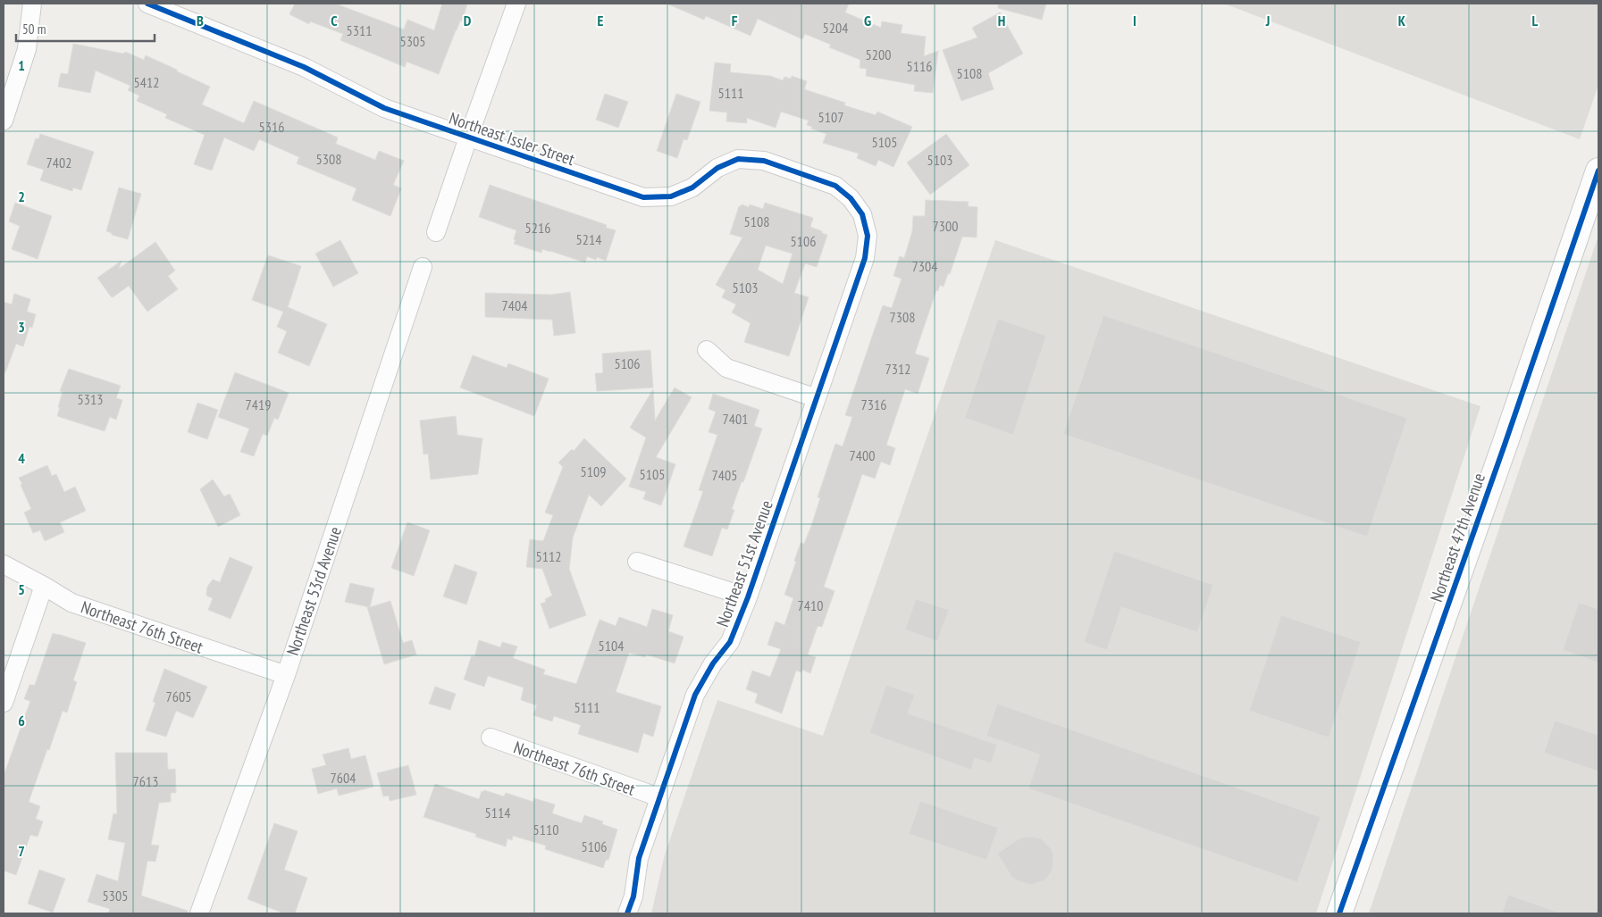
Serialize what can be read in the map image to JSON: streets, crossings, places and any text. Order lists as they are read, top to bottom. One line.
{"streets":{"street":["Northeast Issler Street","Northeast 47th Avenue","Northeast 51st Avenue","Northeast 53rd Avenue","Northeast 76th Street"]},"crossings":[["Northeast Issler Street","Northeast 51st Avenue"],["Northeast 51st Avenue","Northeast 76th Street"],["Northeast 53rd Avenue","Northeast 76th Street"]],"house_numbers":["5204","5311","5305","5200","5116","5108","5412","5111","5107","5316","5105","5308","5103","7402","5108","7300","5216","5214","5106","7304","5103","7404","7308","5106","7312","5313","7419","7316","7401","7400","5109","5105","7405","5112","7410","5104","7605","5111","7604","7613","5114","5110","5106","5305"],"scale_bar":"50 m","grid":{"columns":["B","C","D","E","F","G","H","I","J","K","L"],"rows":["1","2","3","4","5","6","7"]}}
